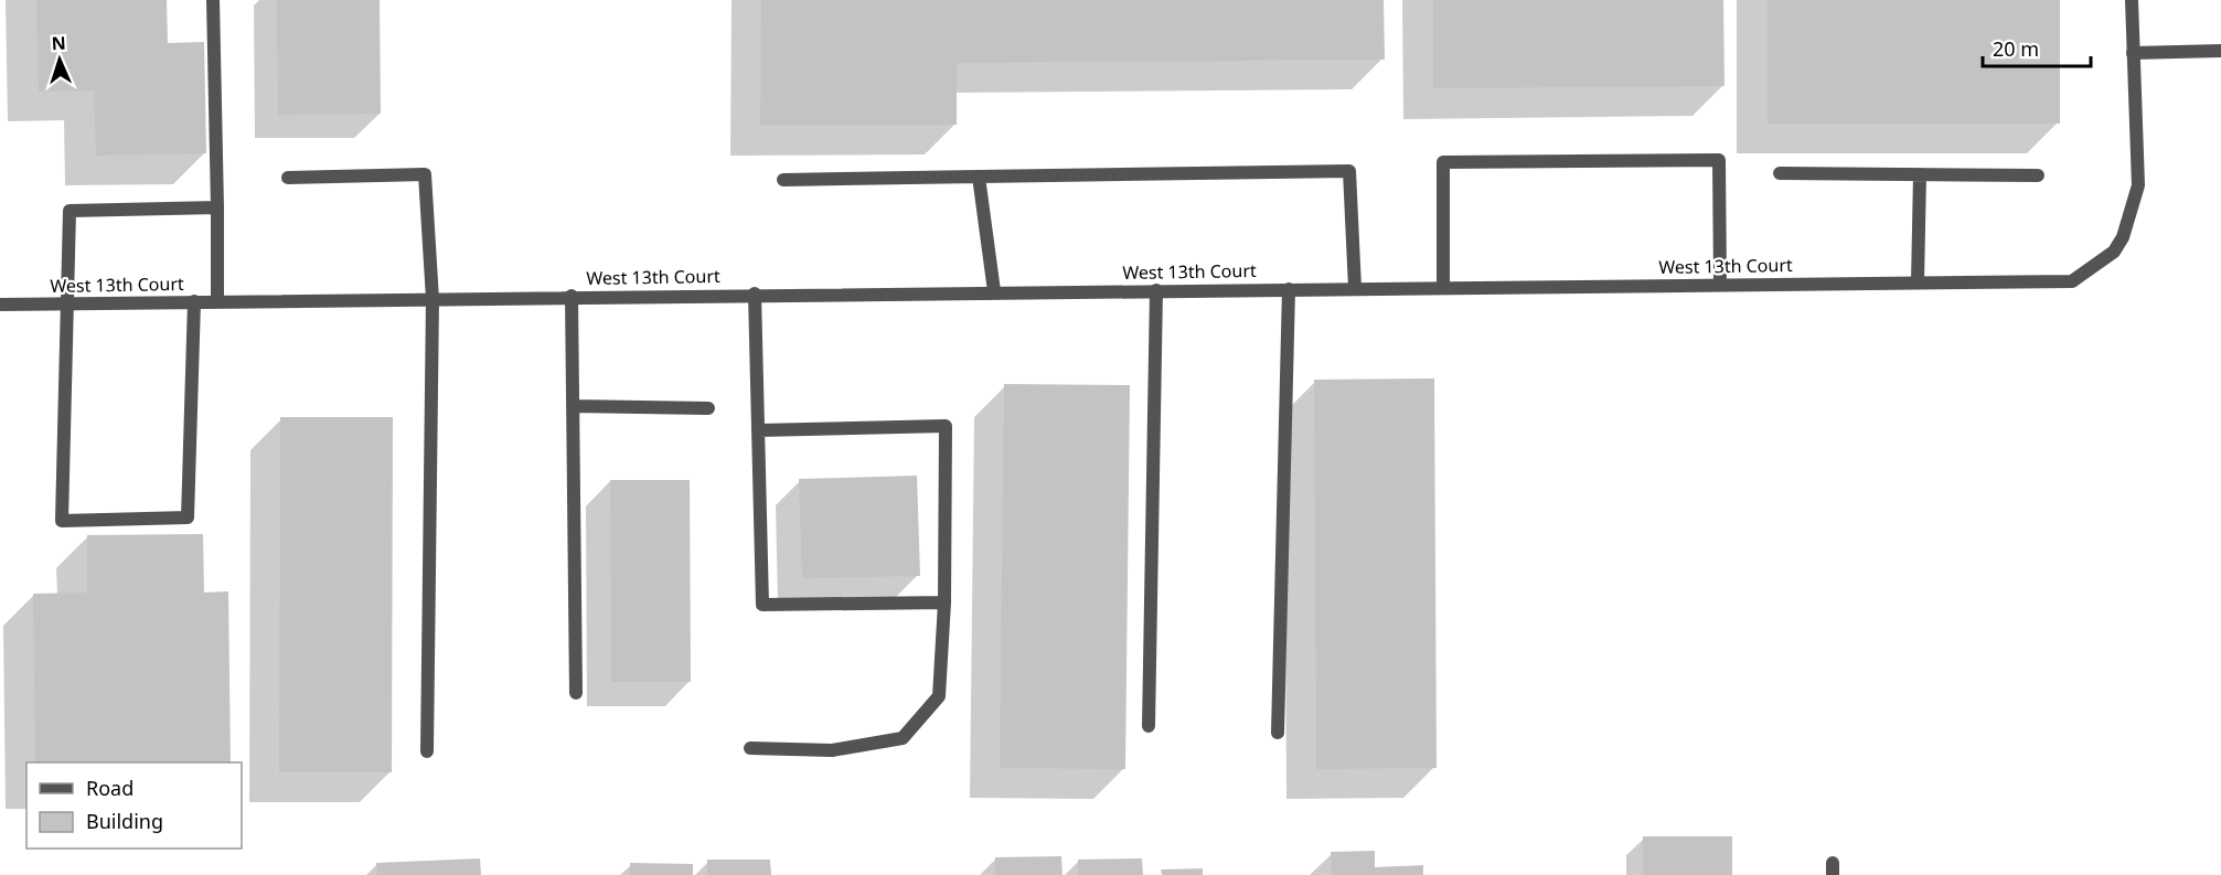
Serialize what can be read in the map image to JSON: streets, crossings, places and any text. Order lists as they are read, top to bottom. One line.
{"streets":{"street":["West 13th Court"]},"legend":["Road","Building"],"scale_bar":"20 m","north":"top"}
